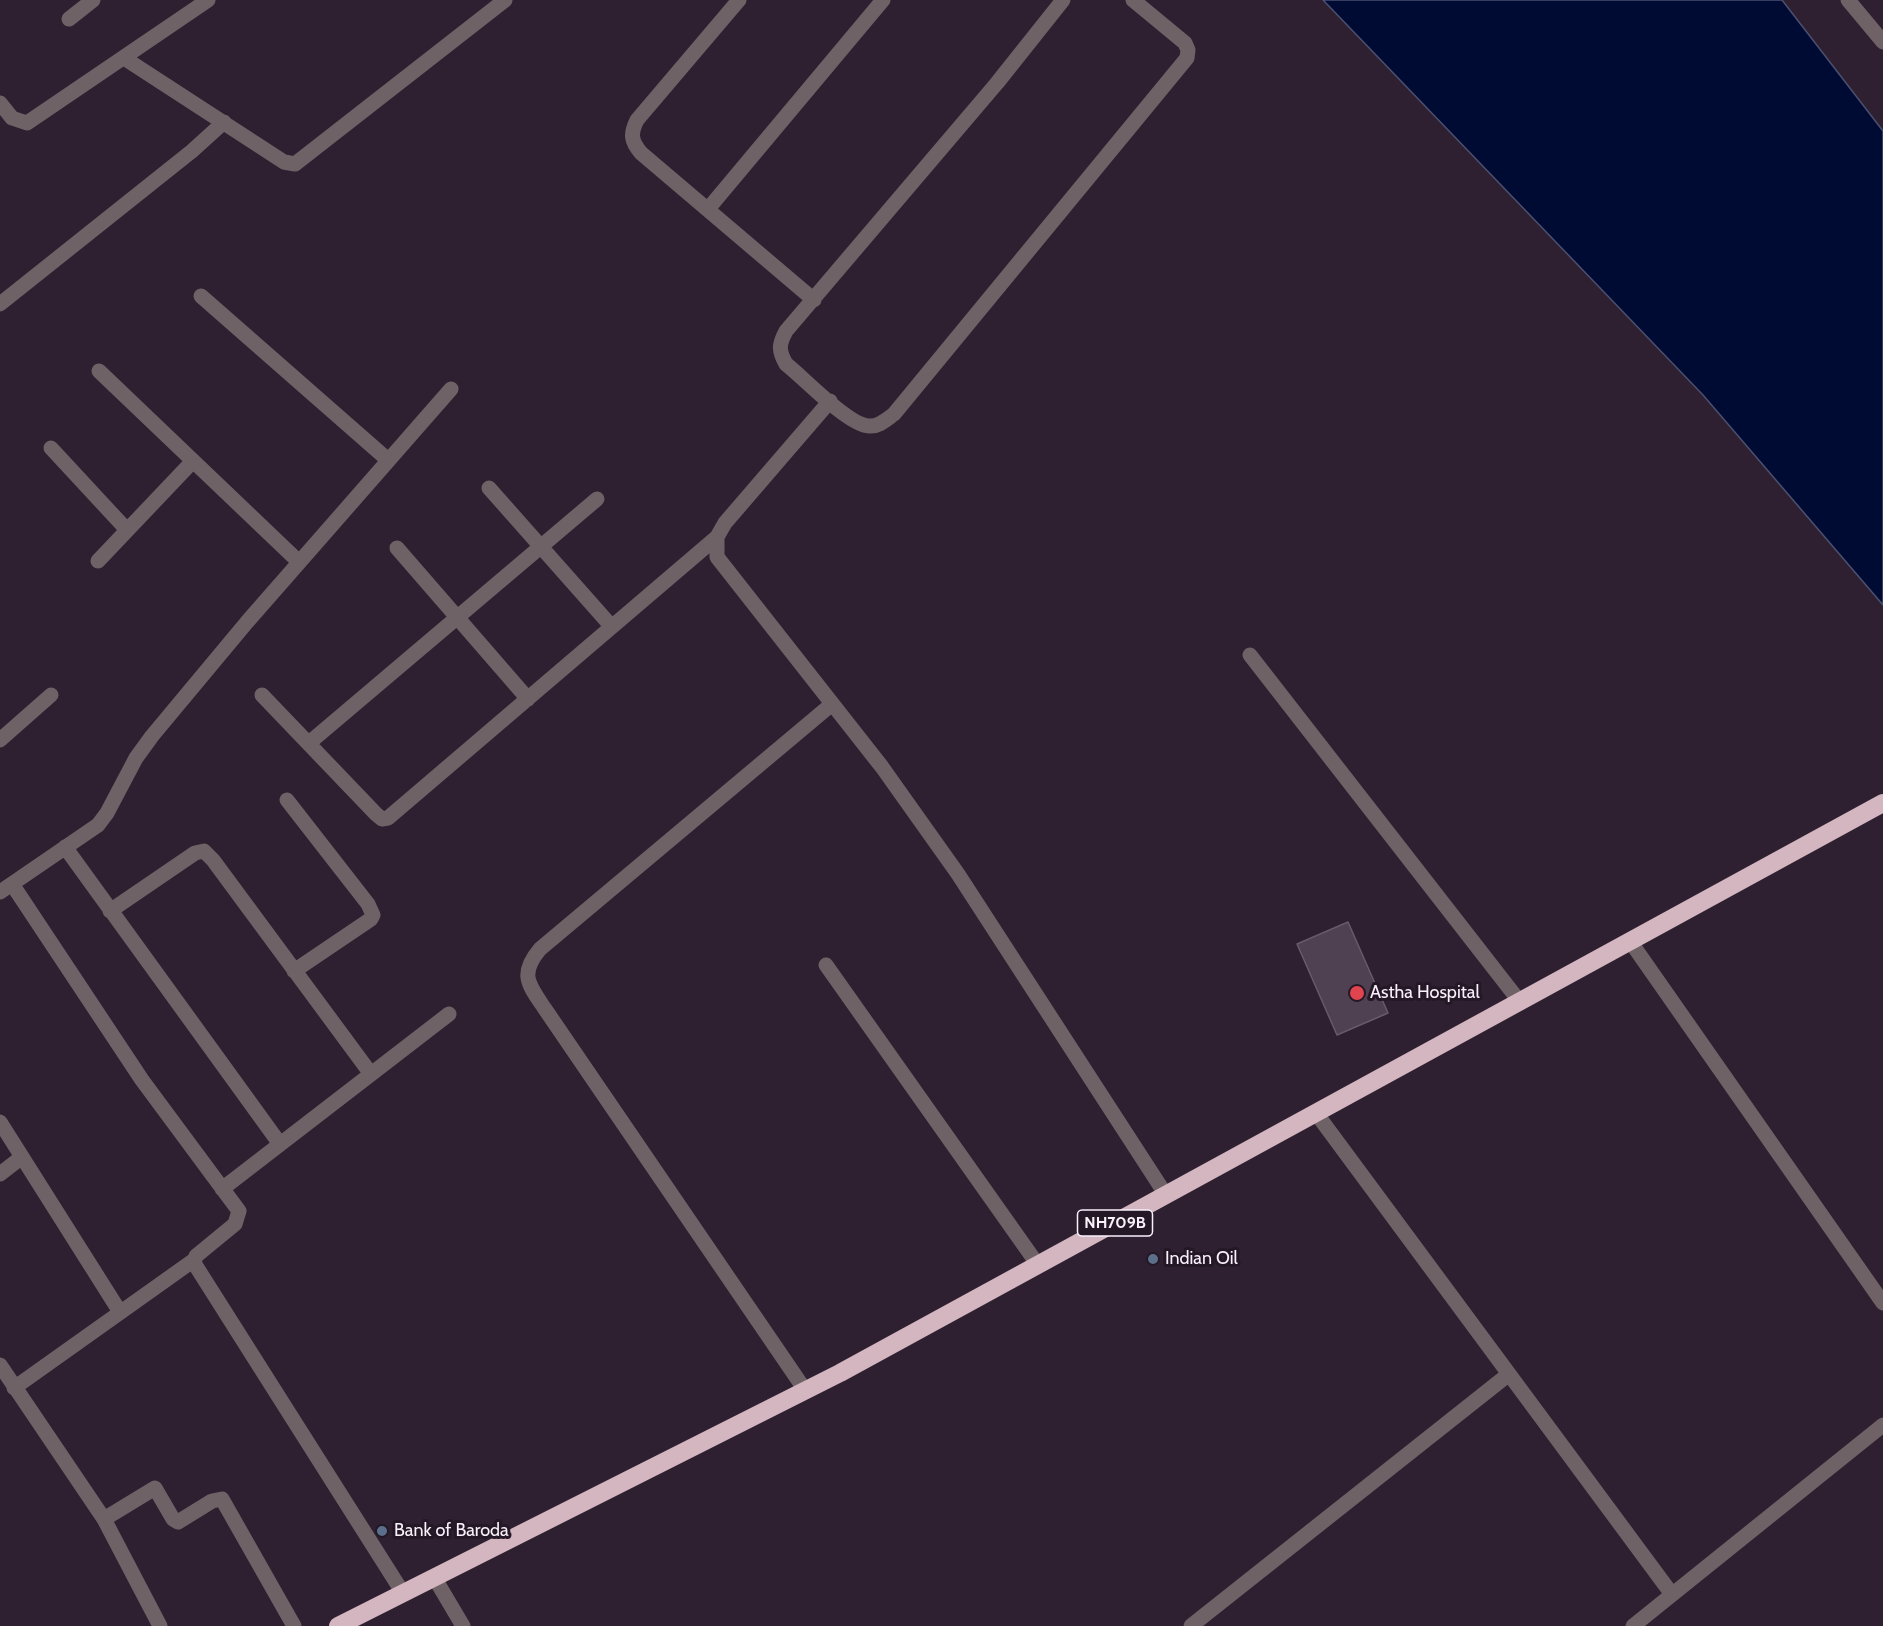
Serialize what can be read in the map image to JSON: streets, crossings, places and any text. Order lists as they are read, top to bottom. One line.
{"streets":{"highway":["NH709B"]},"places":["Astha Hospital","Indian Oil","Bank of Baroda"]}
